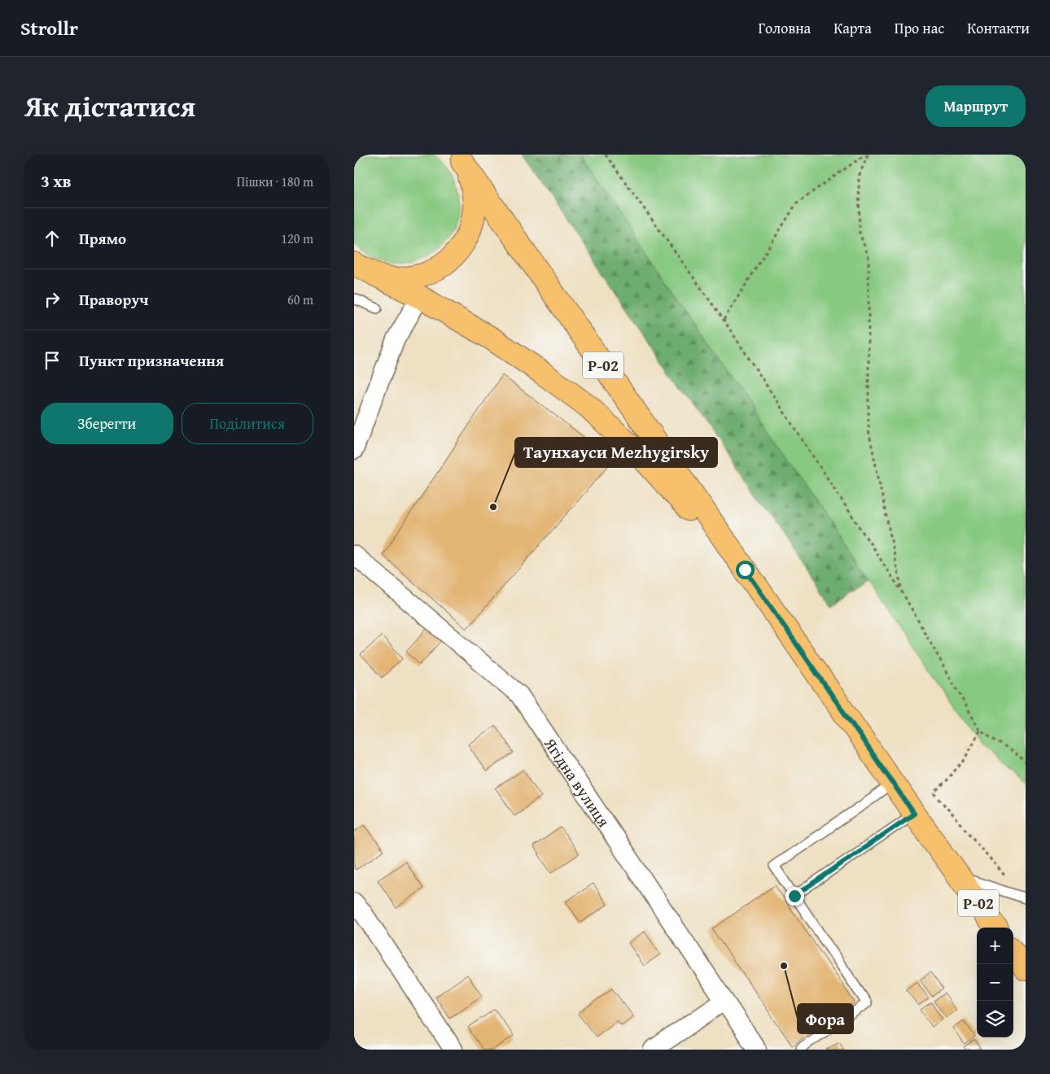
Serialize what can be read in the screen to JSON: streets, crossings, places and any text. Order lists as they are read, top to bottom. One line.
{"streets":{"main road":["Р-02"],"street":["Ягідна вулиця"]},"places":["Таунхауси Mezhygirsky","Фора"],"page":{"header":"Strollr","nav":["Головна","Карта","Про нас","Контакти"],"title":"Як дістатися","buttons":["Маршрут",["Зберегти","Поділитися"]],"heading":["3 хв","Пішки · 180 m"],"list":[["Прямо","120 m"],["Праворуч","60 m"],"Пункт призначення"],"map_buttons":["+","−"]}}
